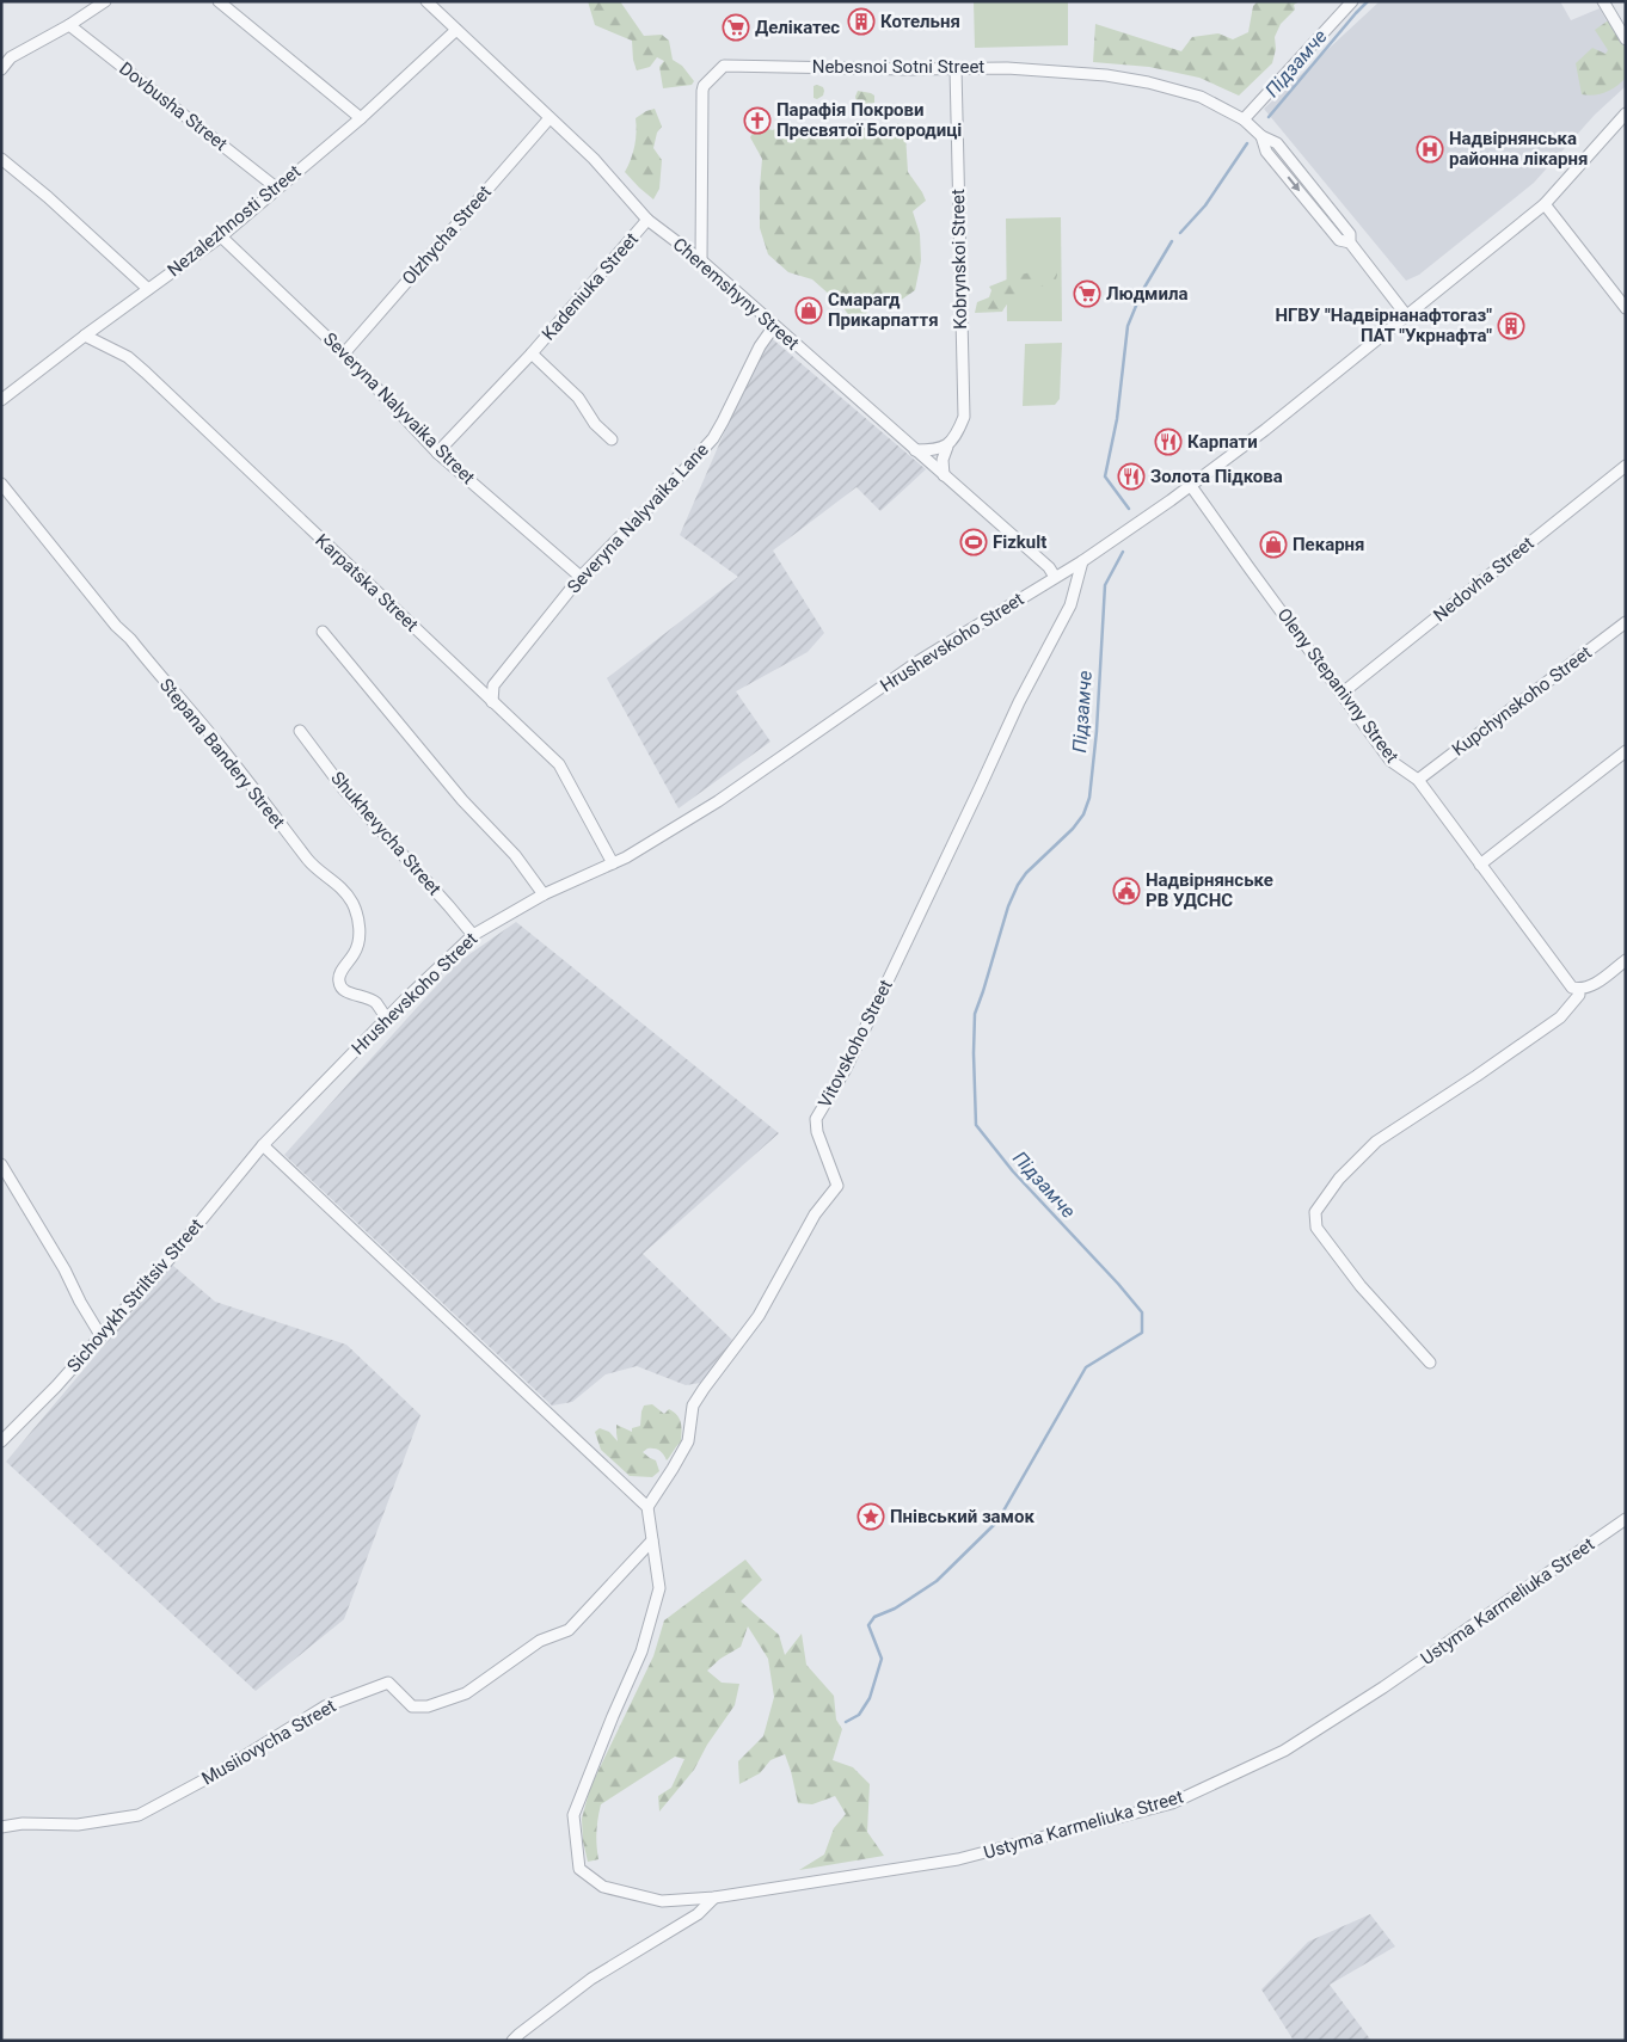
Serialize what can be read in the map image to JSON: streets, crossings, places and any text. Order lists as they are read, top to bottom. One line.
{"streets":{"street":["Nebesnoi Sotni Street","Dovbusha Street","Nezalezhnosti Street","Olzhycha Street","Kobrynskoi Street","Kadeniuka Street","Cheremshyny Street","Severyna Nalyvaika Street","Severyna Nalyvaika Lane","Nedovha Street","Karpatska Street","Hrushevskoho Street","Oleny Stepanivny Street","Kupchynskoho Street","Stepana Bandery Street","Shukhevycha Street","Vitovskoho Street","Sichovykh Striltsiv Street","Ustyma Karmeliuka Street","Musiiovycha Street"]},"crossings":[["Nebesnoi Sotni Street","Kobrynskoi Street"],["Nebesnoi Sotni Street","Cheremshyny Street"],["Nebesnoi Sotni Street","Hrushevskoho Street"],["Dovbusha Street","Nezalezhnosti Street"],["Nezalezhnosti Street","Cheremshyny Street"],["Nezalezhnosti Street","Severyna Nalyvaika Street"],["Nezalezhnosti Street","Karpatska Street"],["Olzhycha Street","Cheremshyny Street"],["Olzhycha Street","Severyna Nalyvaika Street"],["Kobrynskoi Street","Cheremshyny Street"],["Kadeniuka Street","Cheremshyny Street"],["Kadeniuka Street","Severyna Nalyvaika Street"],["Cheremshyny Street","Severyna Nalyvaika Lane"],["Cheremshyny Street","Hrushevskoho Street"],["Severyna Nalyvaika Street","Severyna Nalyvaika Lane"],["Severyna Nalyvaika Lane","Karpatska Street"],["Nedovha Street","Oleny Stepanivny Street"],["Karpatska Street","Hrushevskoho Street"],["Hrushevskoho Street","Oleny Stepanivny Street"],["Hrushevskoho Street","Stepana Bandery Street"],["Hrushevskoho Street","Shukhevycha Street"],["Hrushevskoho Street","Vitovskoho Street"],["Hrushevskoho Street","Sichovykh Striltsiv Street"],["Oleny Stepanivny Street","Kupchynskoho Street"],["Vitovskoho Street","Ustyma Karmeliuka Street"],["Ustyma Karmeliuka Street","Musiiovycha Street"]],"water":["Підзамче"],"places":{"building":["Котельня","НГВУ \"Надвірнанафтогаз\" ПАТ \"Укрнафта\""],"supermarket":["Делікатес","Людмила"],"church":["Парафія Покрови Пресвятої Богородиці"],"hospital":["Надвірнянська районна лікарня"],"shop":["Смарагд Прикарпаття","Пекарня"],"restaurant":["Карпати","Золота Підкова"],"sports":["Fizkult"],"public building":["Надвірнянське РВ УДСНС"],"place":["Пнівський замок"]}}
